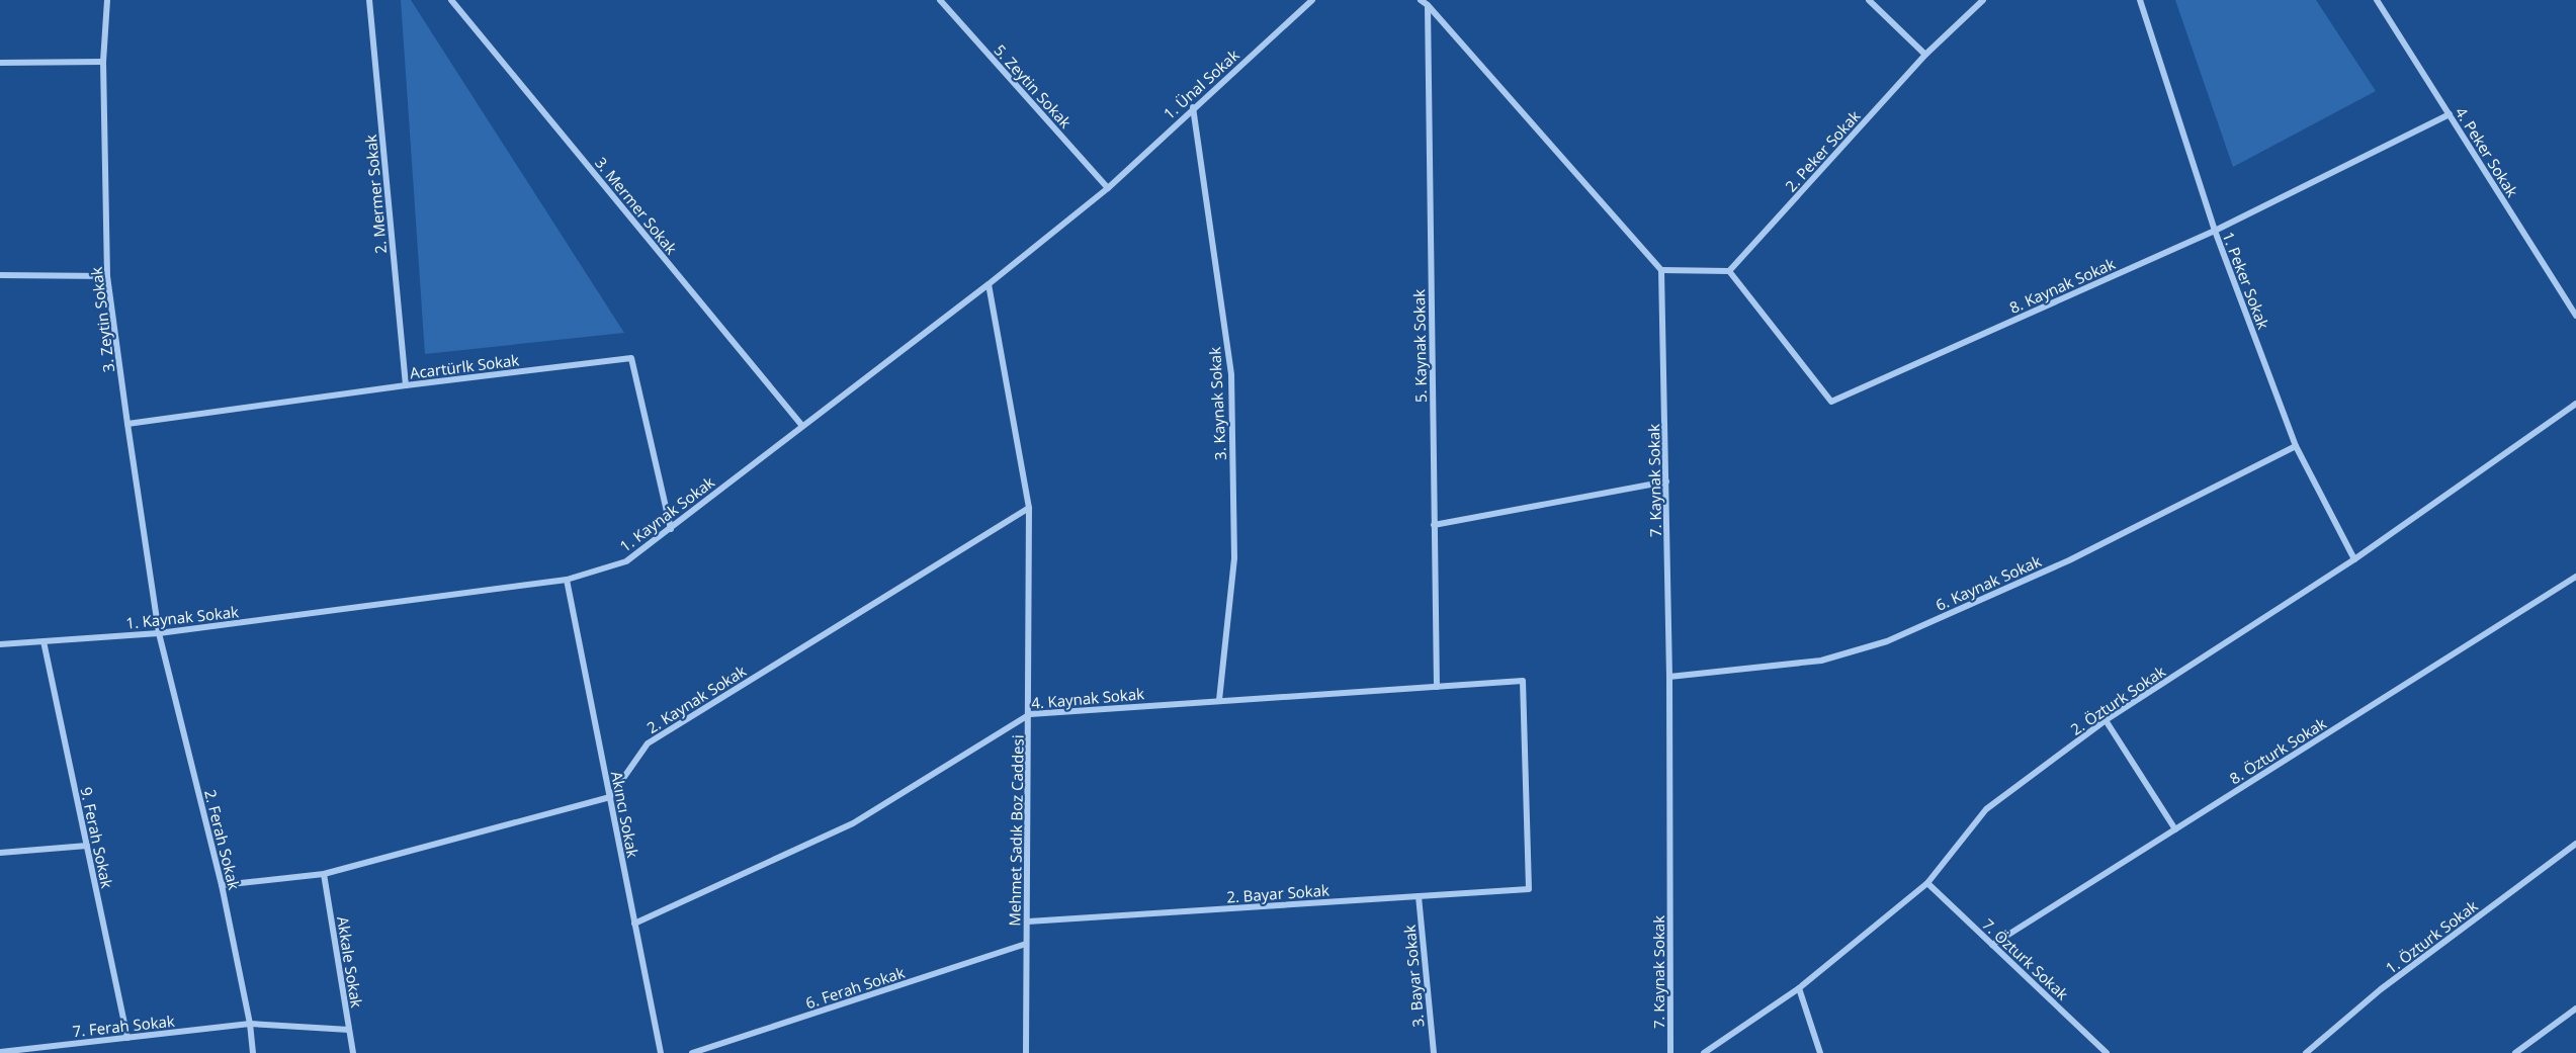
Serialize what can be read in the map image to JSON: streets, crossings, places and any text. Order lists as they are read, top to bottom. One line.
{"streets":{"street":["1. Ünal Sokak","5. Zeytin Sokak","2. Peker Sokak","4. Peker Sokak","2. Mermer Sokak","3. Mermer Sokak","1. Peker Sokak","8. Kaynak Sokak","3. Zeytin Sokak","5. Kaynak Sokak","Acartürlk Sokak","3. Kaynak Sokak","7. Kaynak Sokak","1. Kaynak Sokak","6. Kaynak Sokak","4. Kaynak Sokak","2. Kaynak Sokak","2. Özturk Sokak","8. Özturk Sokak","Akıncı Sokak","Mehmet Sadık Boz Caddesi","9. Ferah Sokak","2. Ferah Sokak","2. Bayar Sokak","1. Özturk Sokak","7. Özturk Sokak","Akkale Sokak","3. Bayar Sokak","6. Ferah Sokak","7. Ferah Sokak"]},"crossings":[["1. Ünal Sokak","5. Zeytin Sokak"],["1. Ünal Sokak","3. Kaynak Sokak"],["1. Ünal Sokak","1. Kaynak Sokak"],["5. Zeytin Sokak","1. Kaynak Sokak"],["2. Peker Sokak","8. Kaynak Sokak"],["4. Peker Sokak","8. Kaynak Sokak"],["2. Mermer Sokak","Acartürlk Sokak"],["3. Mermer Sokak","1. Kaynak Sokak"],["1. Peker Sokak","8. Kaynak Sokak"],["1. Peker Sokak","6. Kaynak Sokak"],["1. Peker Sokak","2. Özturk Sokak"],["3. Zeytin Sokak","Acartürlk Sokak"],["3. Zeytin Sokak","1. Kaynak Sokak"],["3. Zeytin Sokak","2. Ferah Sokak"],["5. Kaynak Sokak","4. Kaynak Sokak"],["Acartürlk Sokak","1. Kaynak Sokak"],["3. Kaynak Sokak","4. Kaynak Sokak"],["7. Kaynak Sokak","6. Kaynak Sokak"],["1. Kaynak Sokak","Akıncı Sokak"],["1. Kaynak Sokak","Mehmet Sadık Boz Caddesi"],["1. Kaynak Sokak","9. Ferah Sokak"],["1. Kaynak Sokak","2. Ferah Sokak"],["4. Kaynak Sokak","Akıncı Sokak"],["4. Kaynak Sokak","Mehmet Sadık Boz Caddesi"],["4. Kaynak Sokak","2. Bayar Sokak"],["2. Kaynak Sokak","Akıncı Sokak"],["2. Kaynak Sokak","Mehmet Sadık Boz Caddesi"],["2. Özturk Sokak","7. Özturk Sokak"],["8. Özturk Sokak","7. Özturk Sokak"],["Mehmet Sadık Boz Caddesi","2. Bayar Sokak"],["Mehmet Sadık Boz Caddesi","6. Ferah Sokak"],["9. Ferah Sokak","7. Ferah Sokak"],["2. Ferah Sokak","7. Ferah Sokak"],["2. Bayar Sokak","3. Bayar Sokak"],["Akkale Sokak","7. Ferah Sokak"]]}
